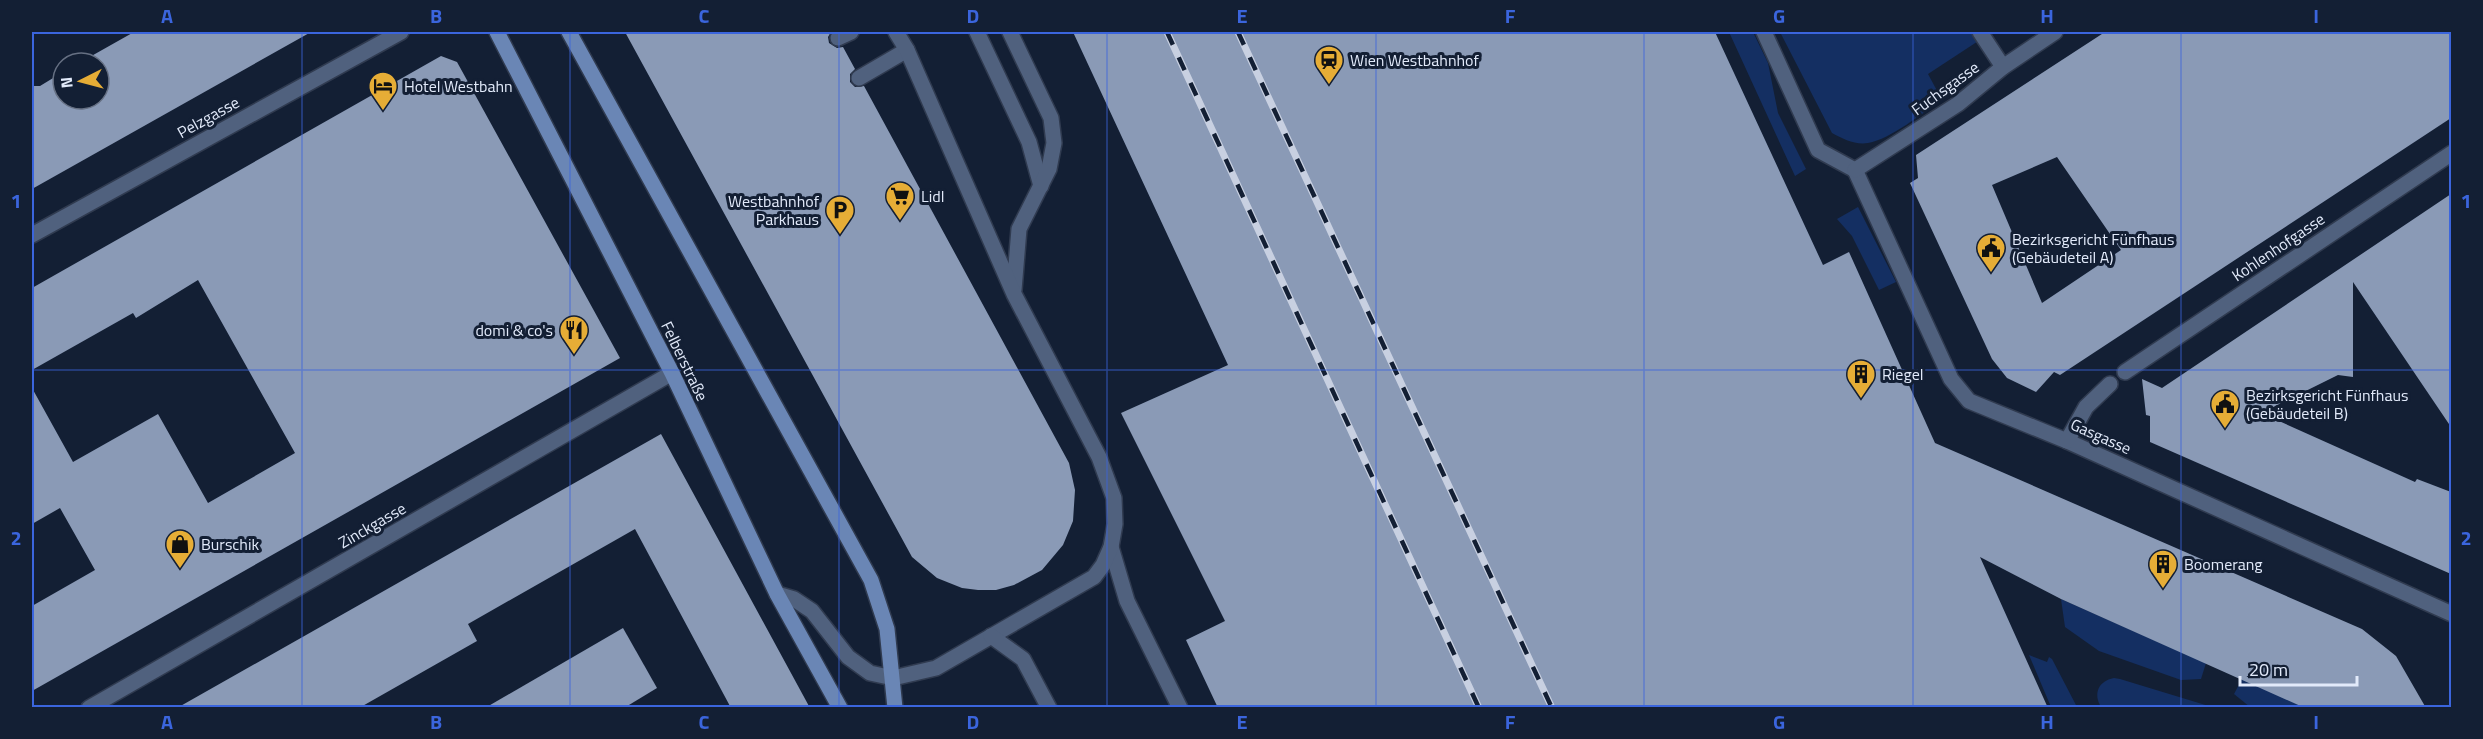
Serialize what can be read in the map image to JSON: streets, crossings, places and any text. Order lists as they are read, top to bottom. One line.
{"streets":{"main road":["Felberstraße"],"street":["Fuchsgasse","Pelzgasse","Kohlenhofgasse","Gasgasse","Zinckgasse"]},"crossings":[["Fuchsgasse","Gasgasse"],["Felberstraße","Zinckgasse"]],"places":{"station":["Wien Westbahnhof"],"hotel":["Hotel Westbahn"],"supermarket":["Lidl"],"parking":["Westbahnhof Parkhaus"],"public building":["Bezirksgericht Fünfhaus (Gebäudeteil A)","Bezirksgericht Fünfhaus (Gebäudeteil B)"],"restaurant":["domi & co's"],"building":["Riegel","Boomerang"],"shop":["Burschik"]},"scale_bar":"20 m","north":"left","grid":{"columns":["A","B","C","D","E","F","G","H","I"],"rows":["1","2"]}}
